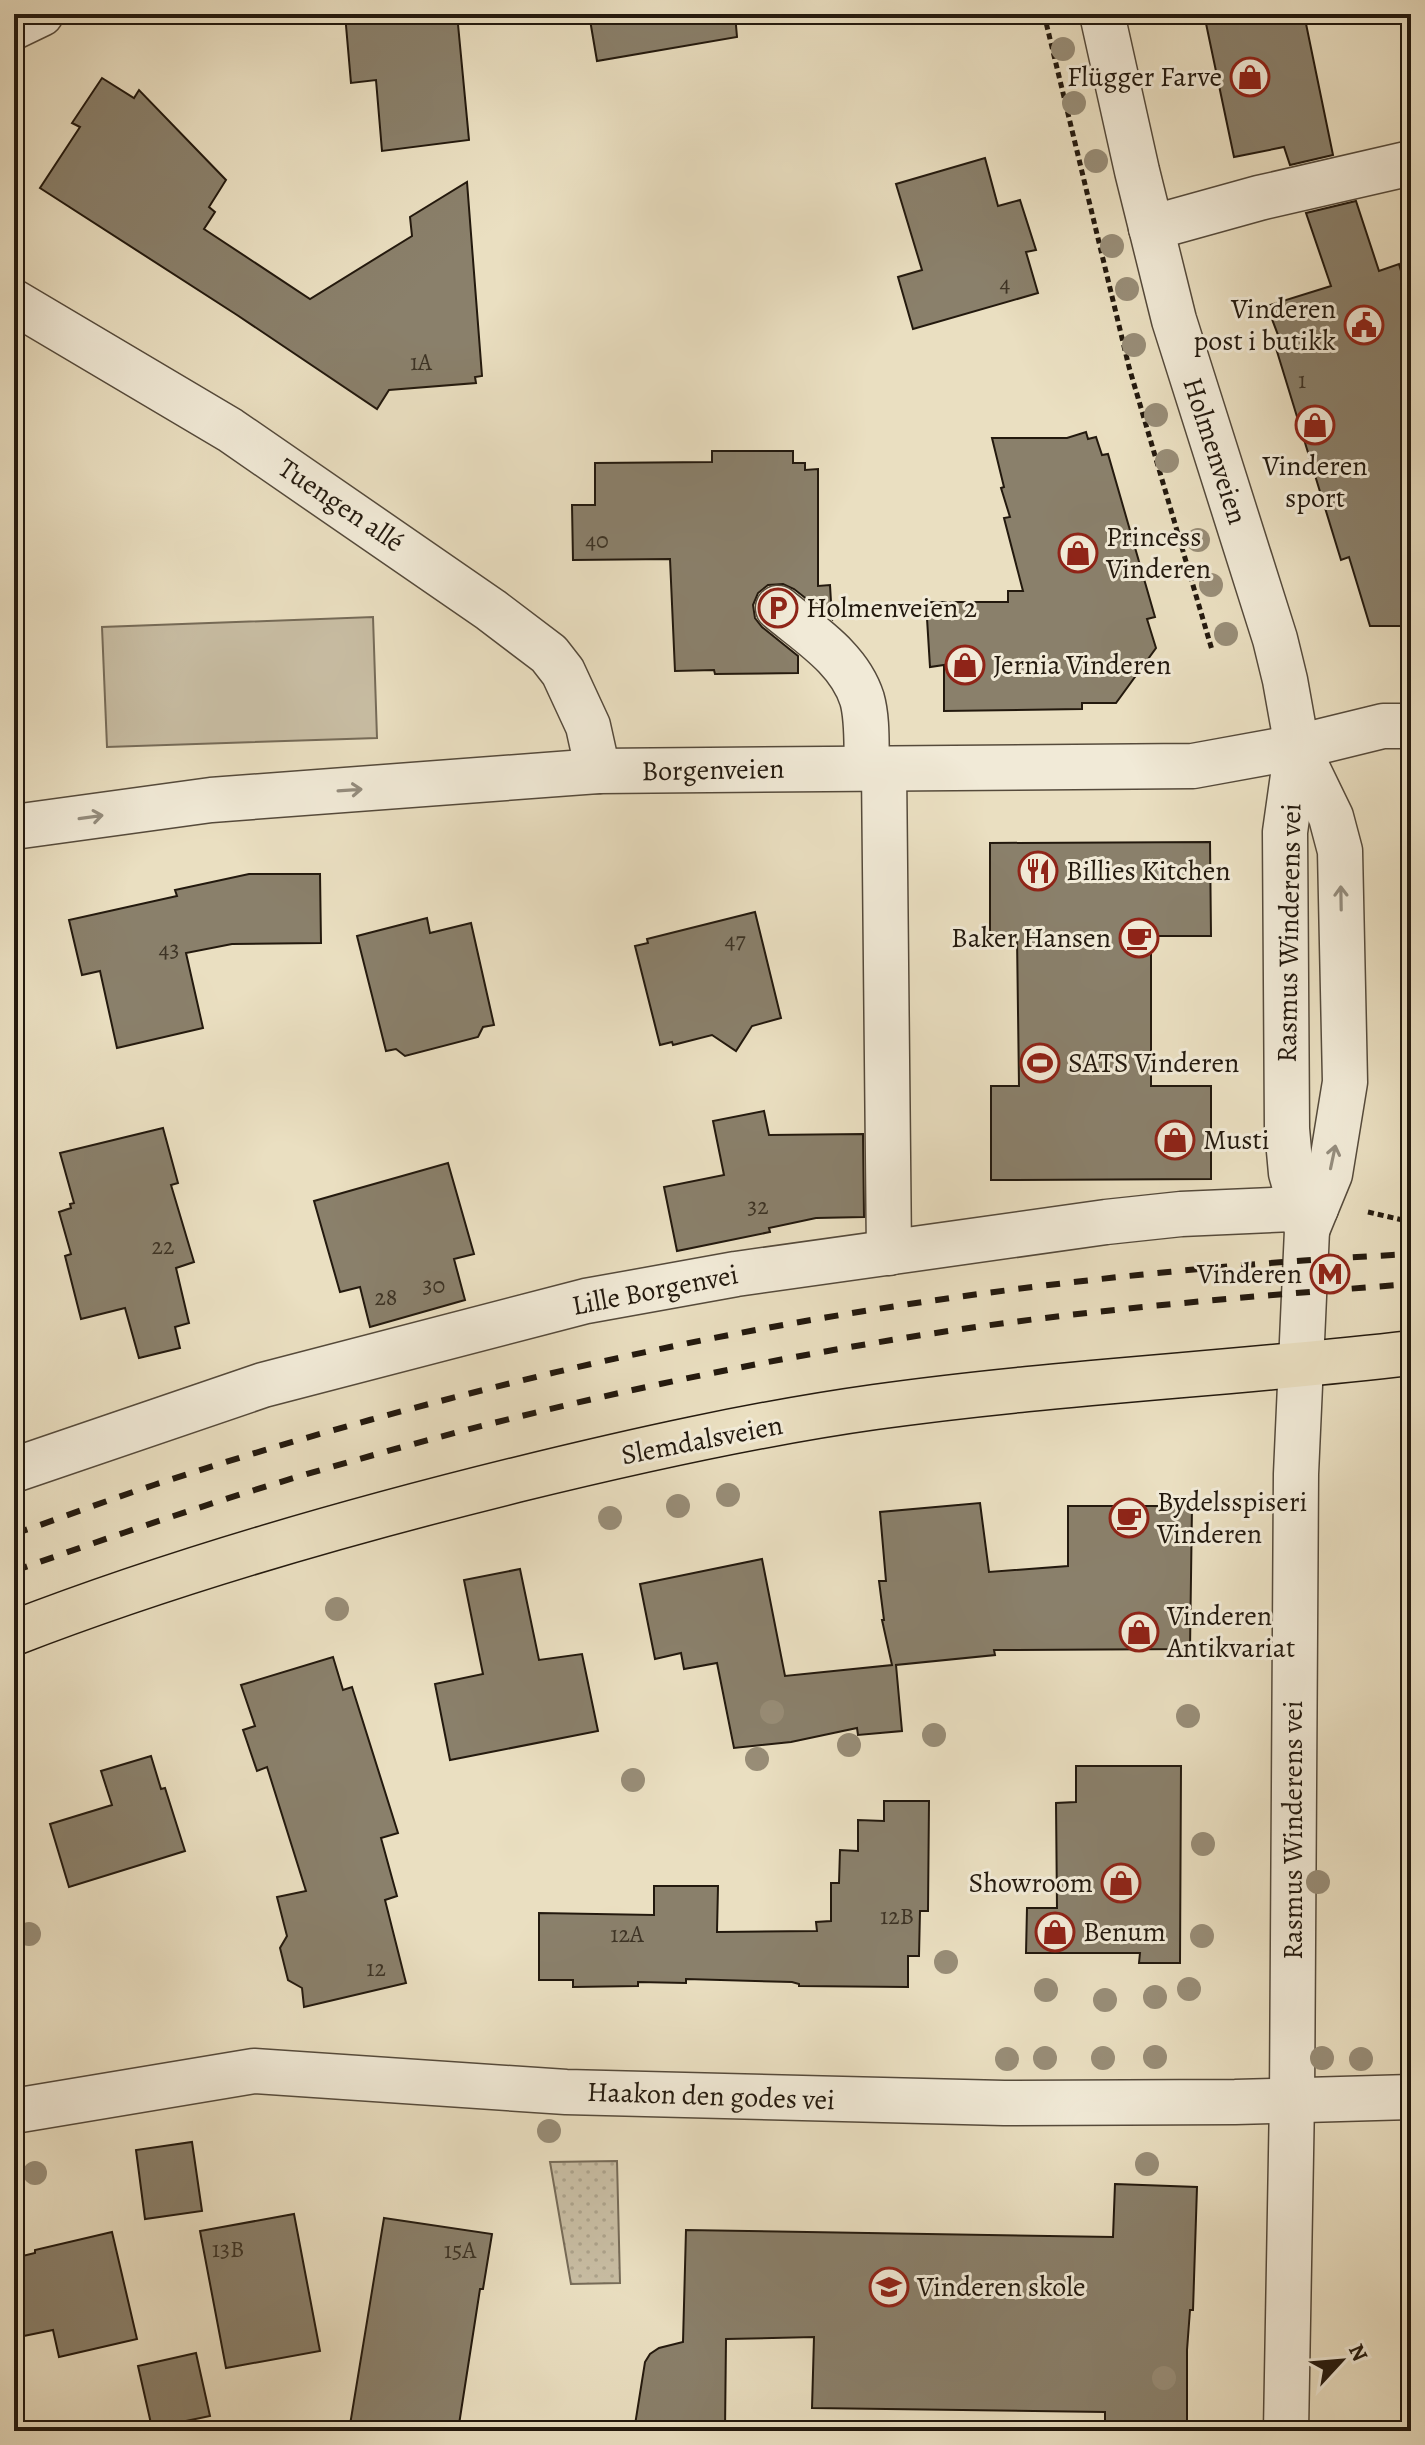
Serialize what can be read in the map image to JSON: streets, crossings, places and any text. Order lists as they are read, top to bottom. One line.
{"streets":{"main road":["Slemdalsveien"],"street":["Holmenveien","Tuengen allé","Borgenveien","Rasmus Winderens vei","Lille Borgenvei","Haakon den godes vei"]},"crossings":[["Holmenveien","Borgenveien"],["Holmenveien","Rasmus Winderens vei"],["Tuengen allé","Borgenveien"],["Borgenveien","Rasmus Winderens vei"],["Rasmus Winderens vei","Lille Borgenvei"],["Rasmus Winderens vei","Slemdalsveien"],["Rasmus Winderens vei","Haakon den godes vei"]],"one_way":["Borgenveien"],"places":{"shop":["Flügger Farve","Vinderen sport","Princess Vinderen","Jernia Vinderen","Musti","Vinderen Antikvariat","Showroom","Benum"],"public building":["Vinderen post i butikk"],"parking":["Holmenveien 2"],"restaurant":["Billies Kitchen"],"cafe":["Baker Hansen","Bydelsspiseri Vinderen"],"sports":["SATS Vinderen"],"metro station":["Vinderen"],"school or university":["Vinderen skole"]},"house_numbers":["4","1A","1","40","47","43","32","22","30","28","12B","12A","12","13B","15A"],"north":"top right"}
